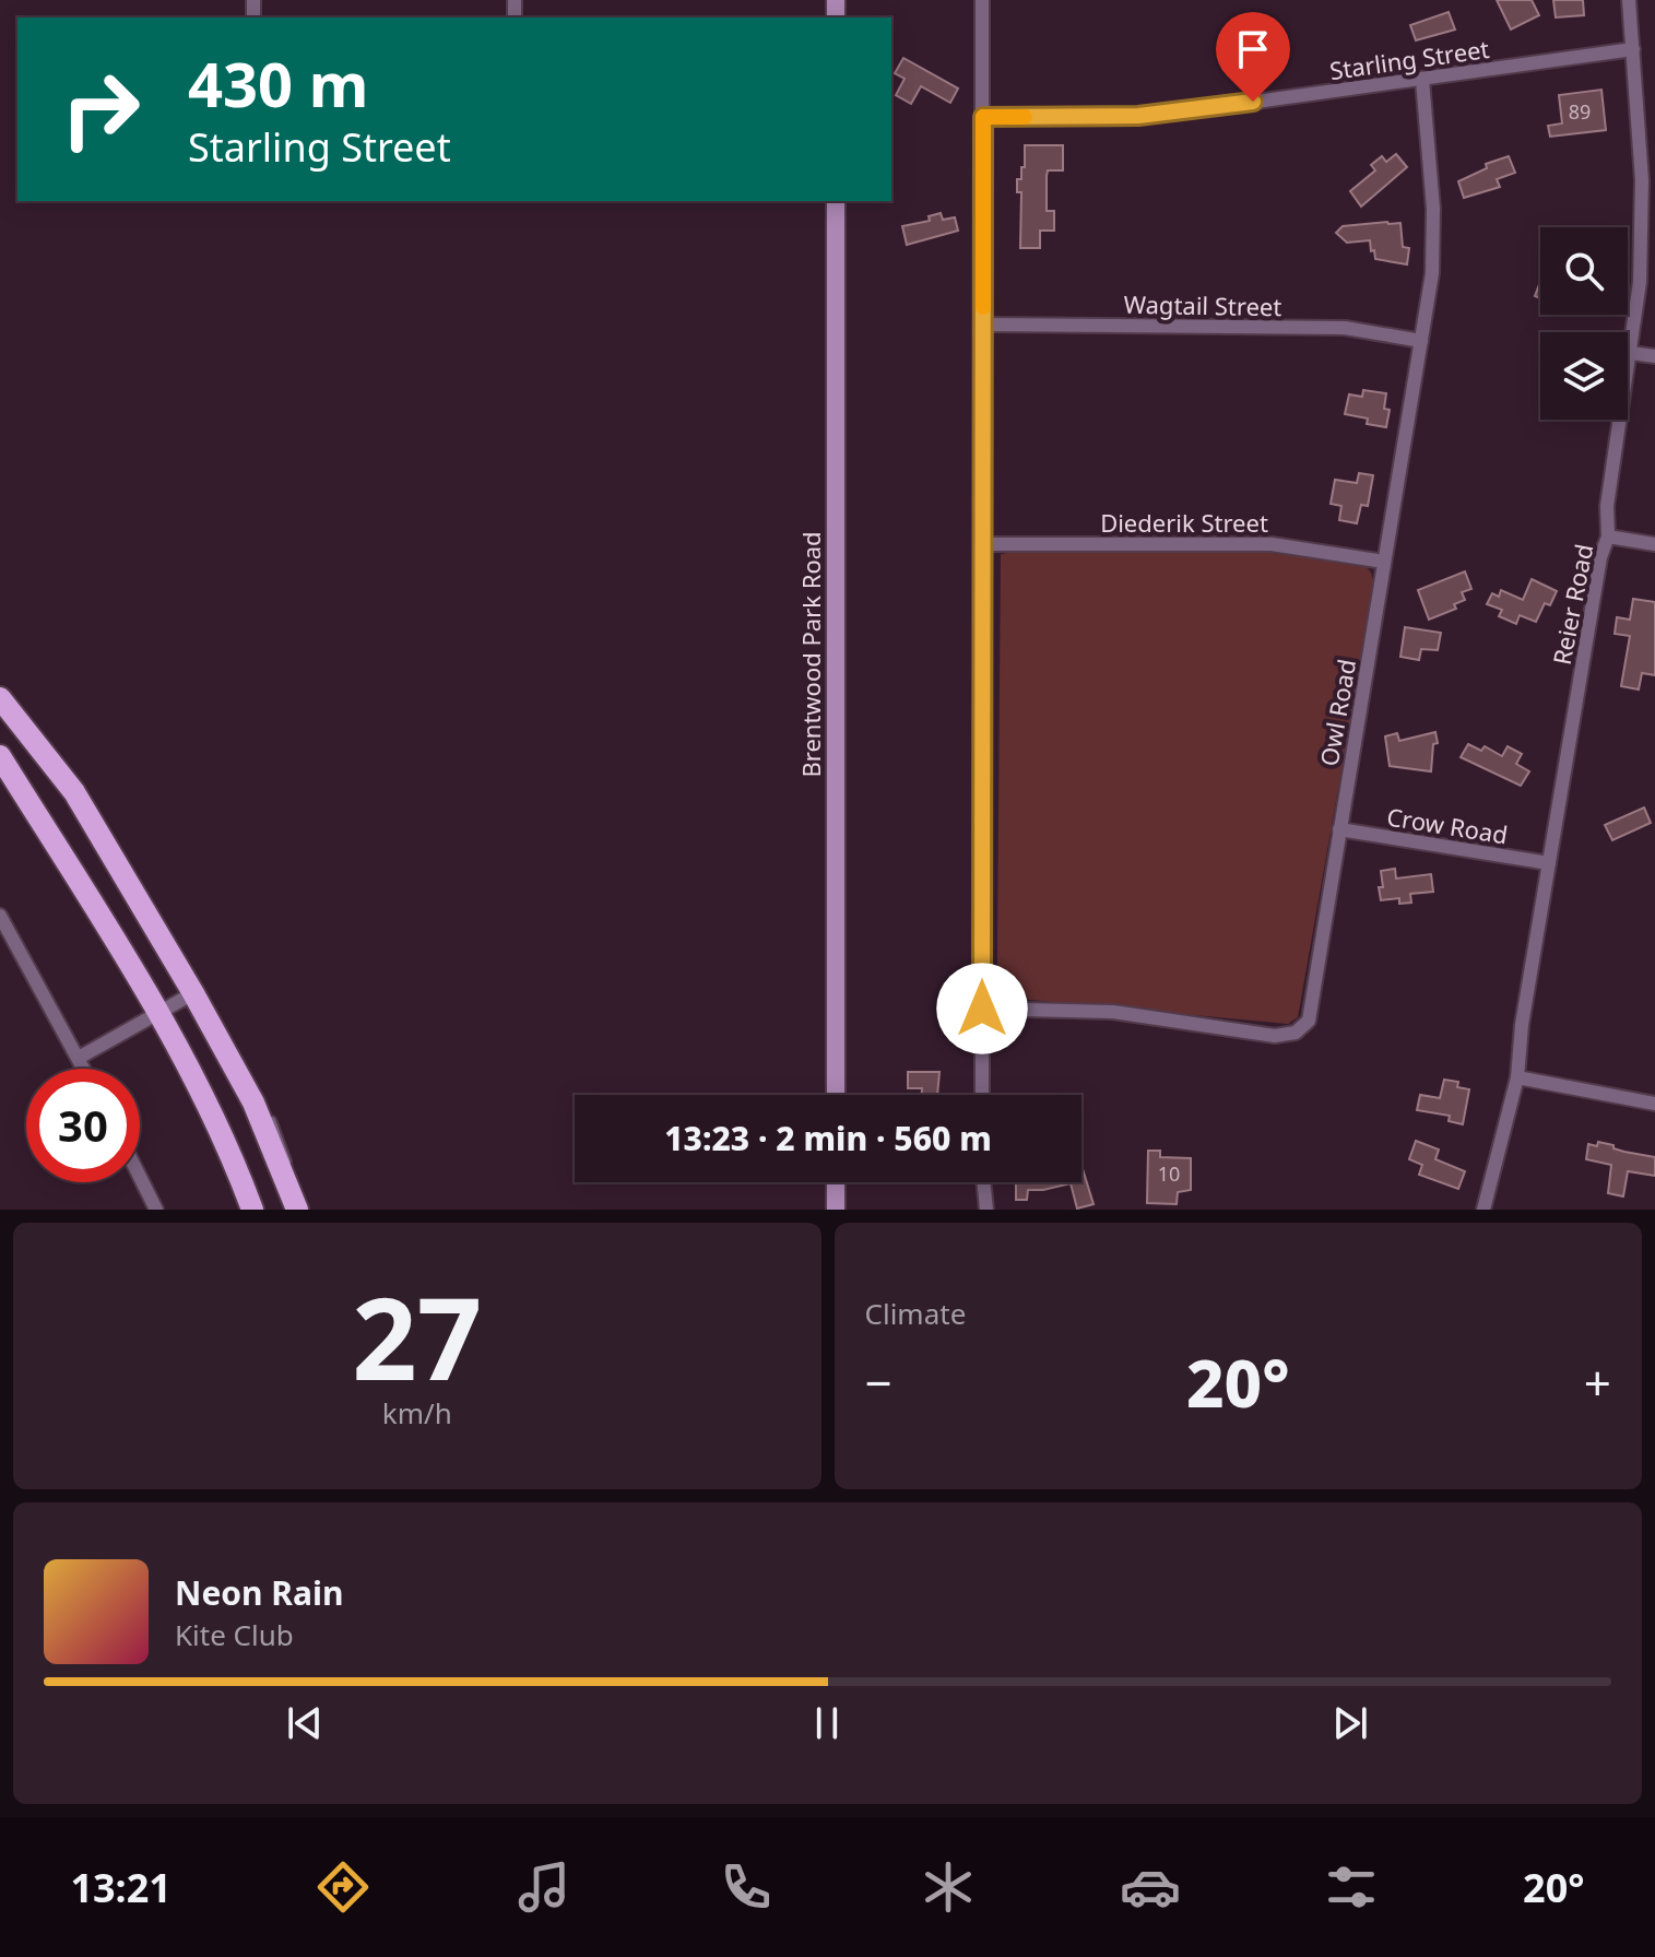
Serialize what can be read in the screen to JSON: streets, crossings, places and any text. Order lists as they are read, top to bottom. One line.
{"streets":{"street":["Starling Street","Wagtail Street","Diederik Street","Reier Road","Brentwood Park Road","Owl Road","Crow Road"]},"crossings":[["Starling Street","Reier Road"],["Starling Street","Owl Road"],["Wagtail Street","Owl Road"],["Diederik Street","Owl Road"],["Reier Road","Crow Road"],["Owl Road","Crow Road"]],"house_numbers":["89","10"],"page":{"turn":["430 m","Starling Street"],"limit":"30","trip":"13:23 · 2 min · 560 m","tile":[["27","km/h"],"Climate"],"heat":["−","20°","+"],"song":["Neon Rain","Kite Club"],"tabs":["13:21","20°"]}}
